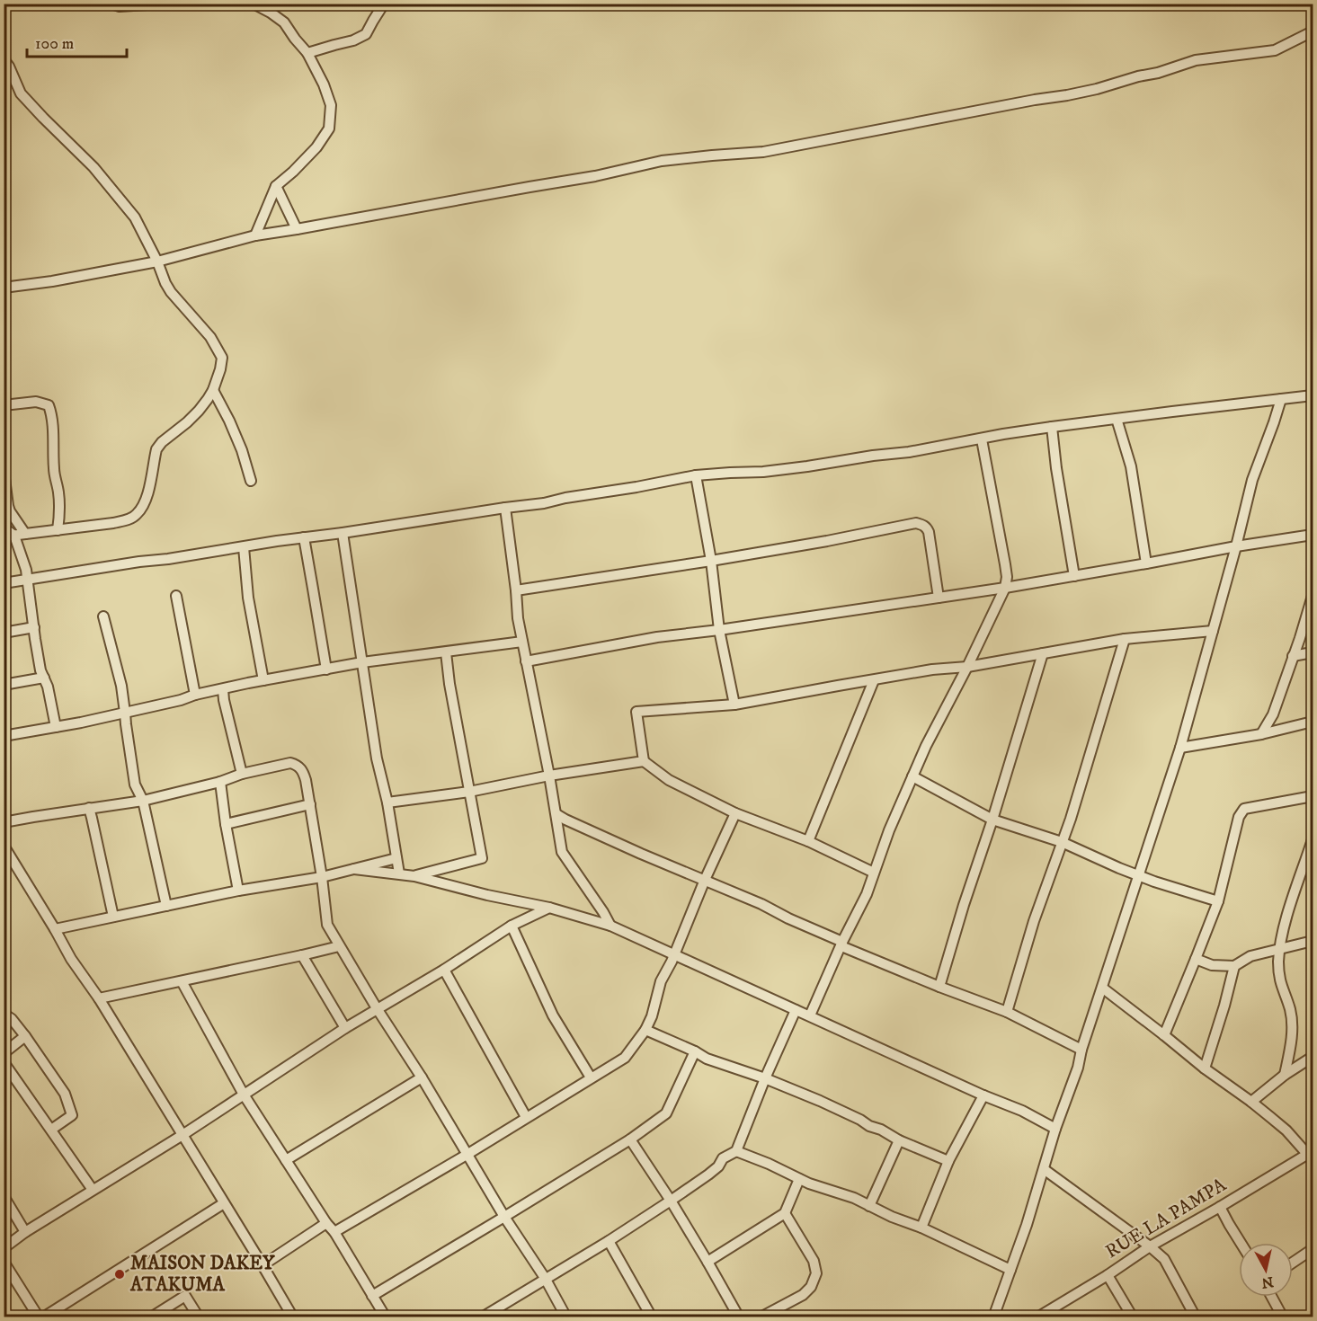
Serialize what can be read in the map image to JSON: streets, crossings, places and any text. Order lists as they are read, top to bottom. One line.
{"streets":{"street":["RUE LA PAMPA"]},"places":["MAISON DAKEY ATAKUMA"],"scale_bar":"100 m","north":"bottom"}
